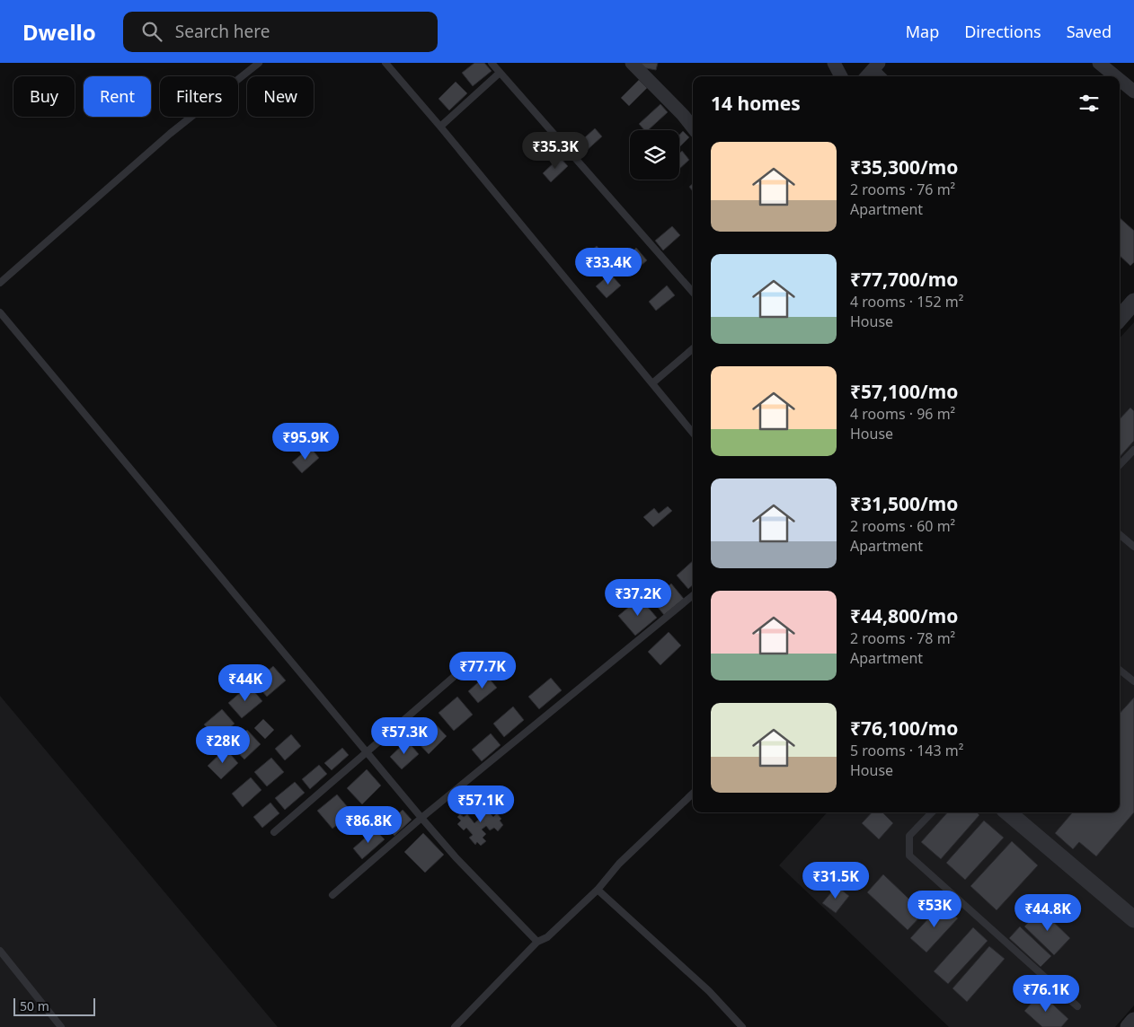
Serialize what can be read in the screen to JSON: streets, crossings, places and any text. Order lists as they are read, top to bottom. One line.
{"scale_bar":"50 m","page":{"header":"Dwello","search":"Search here","nav":["Map","Directions","Saved"],"chip":["Buy","Rent","Filters","New"],"heading":"14 homes","list":[{"name":"₹35,300/mo","note":"2 rooms · 76 m² · Apartment"},{"name":"₹77,700/mo","note":"4 rooms · 152 m² · House"},{"name":"₹57,100/mo","note":"4 rooms · 96 m² · House"},{"name":"₹31,500/mo","note":"2 rooms · 60 m² · Apartment"},{"name":"₹44,800/mo","note":"2 rooms · 78 m² · Apartment"},{"name":"₹76,100/mo","note":"5 rooms · 143 m² · House"}],"price":["₹35.3K","₹33.4K","₹95.9K","₹37.2K","₹77.7K","₹44K","₹57.3K","₹28K","₹57.1K","₹86.8K","₹31.5K","₹53K","₹44.8K","₹76.1K"],"scale":"50 m"}}
